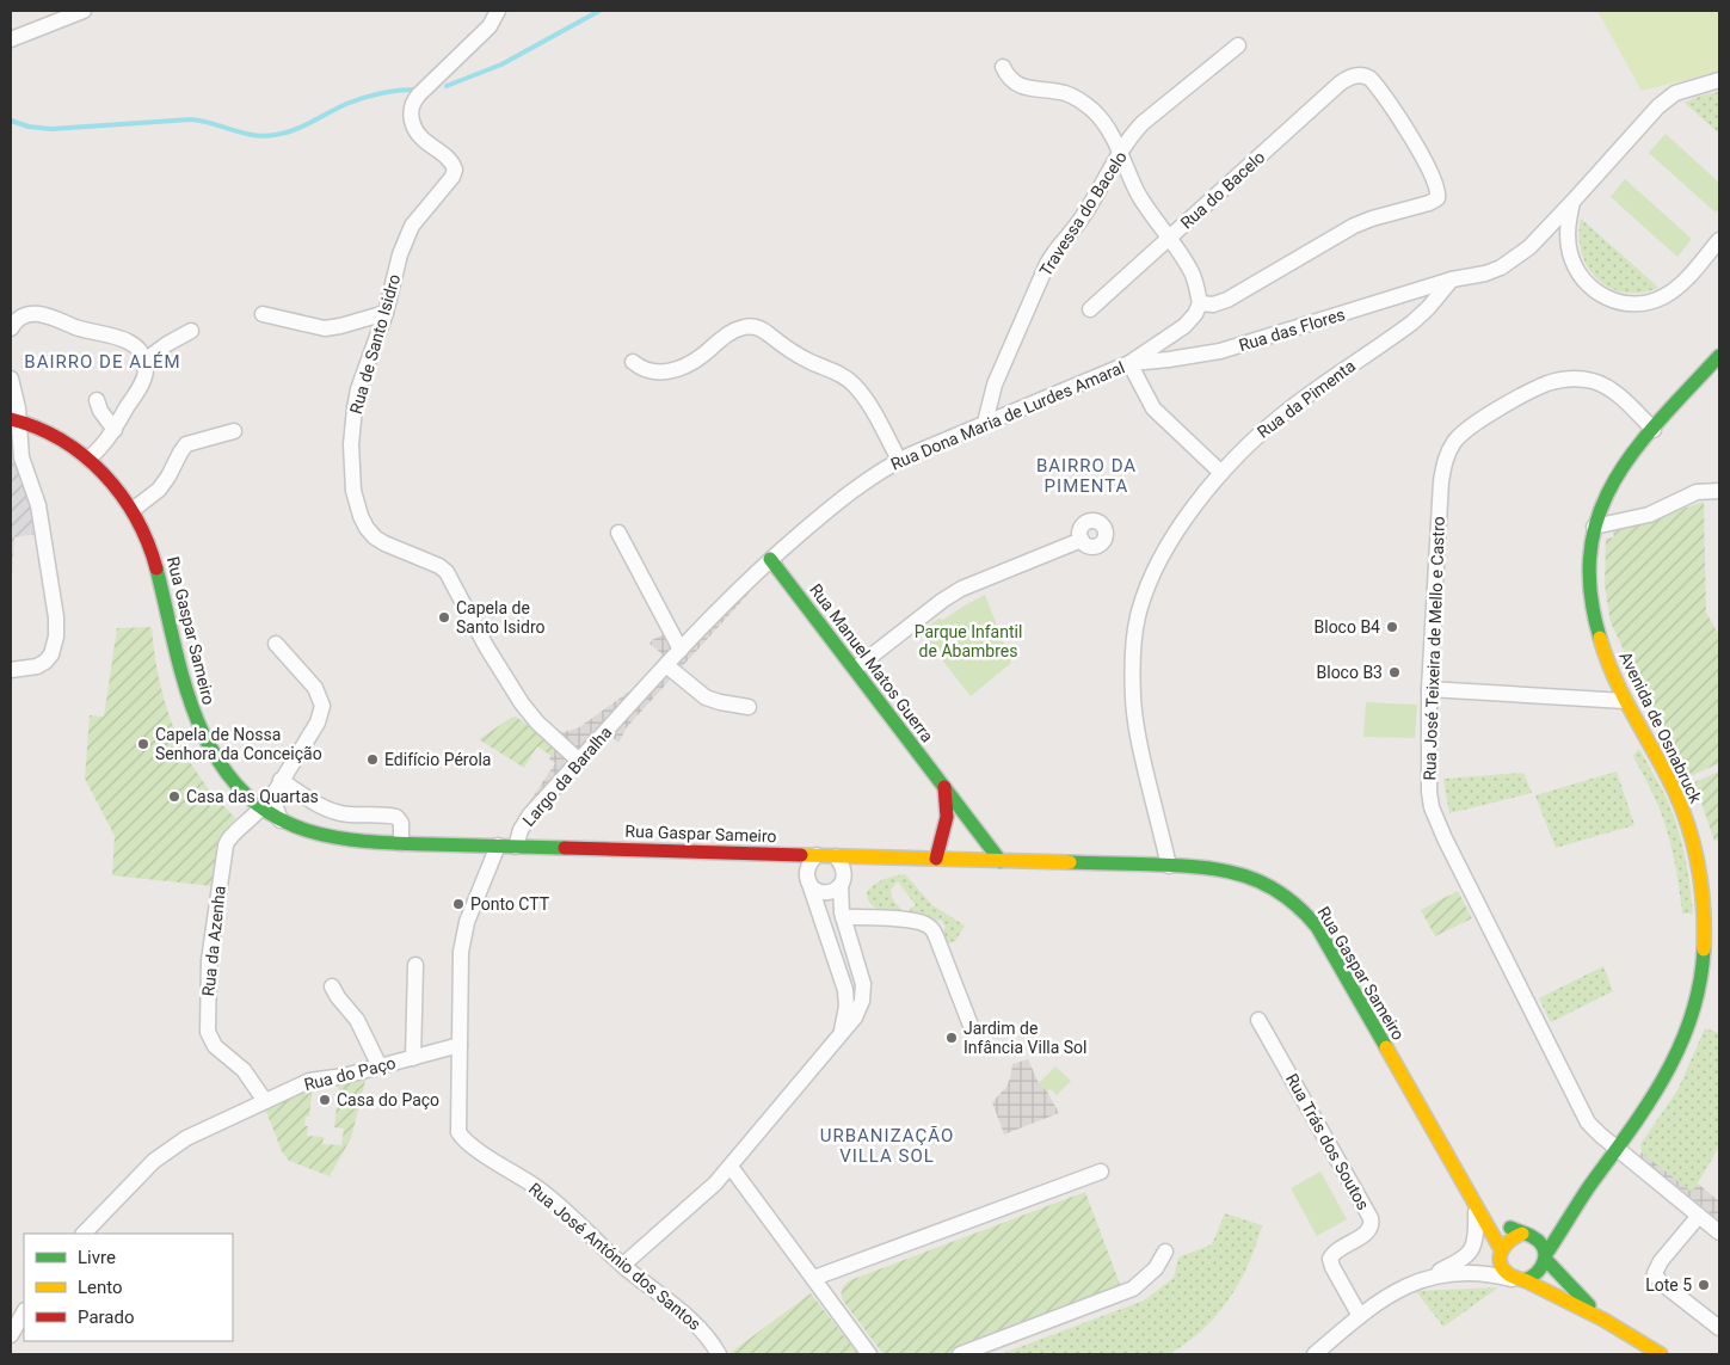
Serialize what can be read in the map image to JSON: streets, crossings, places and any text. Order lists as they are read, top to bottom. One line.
{"streets":{"main road":["Rua Gaspar Sameiro","Rua Manuel Matos Guerra","Avenida de Osnabruck"],"street":["Rua do Bacelo","Travessa do Bacelo","Rua das Flores","Rua de Santo Isidro","Rua da Pimenta","Rua Dona Maria de Lurdes Amaral","Rua José Teixeira de Mello e Castro","Largo da Baralha","Rua da Azenha","Rua do Paço","Rua Trás dos Soutos","Rua José António dos Santos"]},"crossings":[["Rua do Bacelo","Rua Dona Maria de Lurdes Amaral"],["Travessa do Bacelo","Rua Dona Maria de Lurdes Amaral"],["Rua das Flores","Rua da Pimenta"],["Rua das Flores","Rua Dona Maria de Lurdes Amaral"],["Rua de Santo Isidro","Largo da Baralha"],["Rua da Pimenta","Rua Gaspar Sameiro"],["Rua Dona Maria de Lurdes Amaral","Rua Manuel Matos Guerra"],["Rua Dona Maria de Lurdes Amaral","Largo da Baralha"],["Rua Gaspar Sameiro","Rua Manuel Matos Guerra"],["Rua Gaspar Sameiro","Largo da Baralha"],["Rua Gaspar Sameiro","Rua da Azenha"],["Rua José Teixeira de Mello e Castro","Avenida de Osnabruck"],["Rua da Azenha","Rua do Paço"],["Rua do Paço","Rua José António dos Santos"]],"districts":["BAIRRO DE ALÉM","BAIRRO DA PIMENTA","URBANIZAÇÃO VILLA SOL"],"parks":["Parque Infantil de Abambres"],"places":["Capela de Santo Isidro","Bloco B4","Bloco B3","Capela de Nossa Senhora da Conceição","Edifício Pérola","Casa das Quartas","Ponto CTT","Jardim de Infância Villa Sol","Casa do Paço","Lote 5"],"legend":["Livre","Lento","Parado"]}
